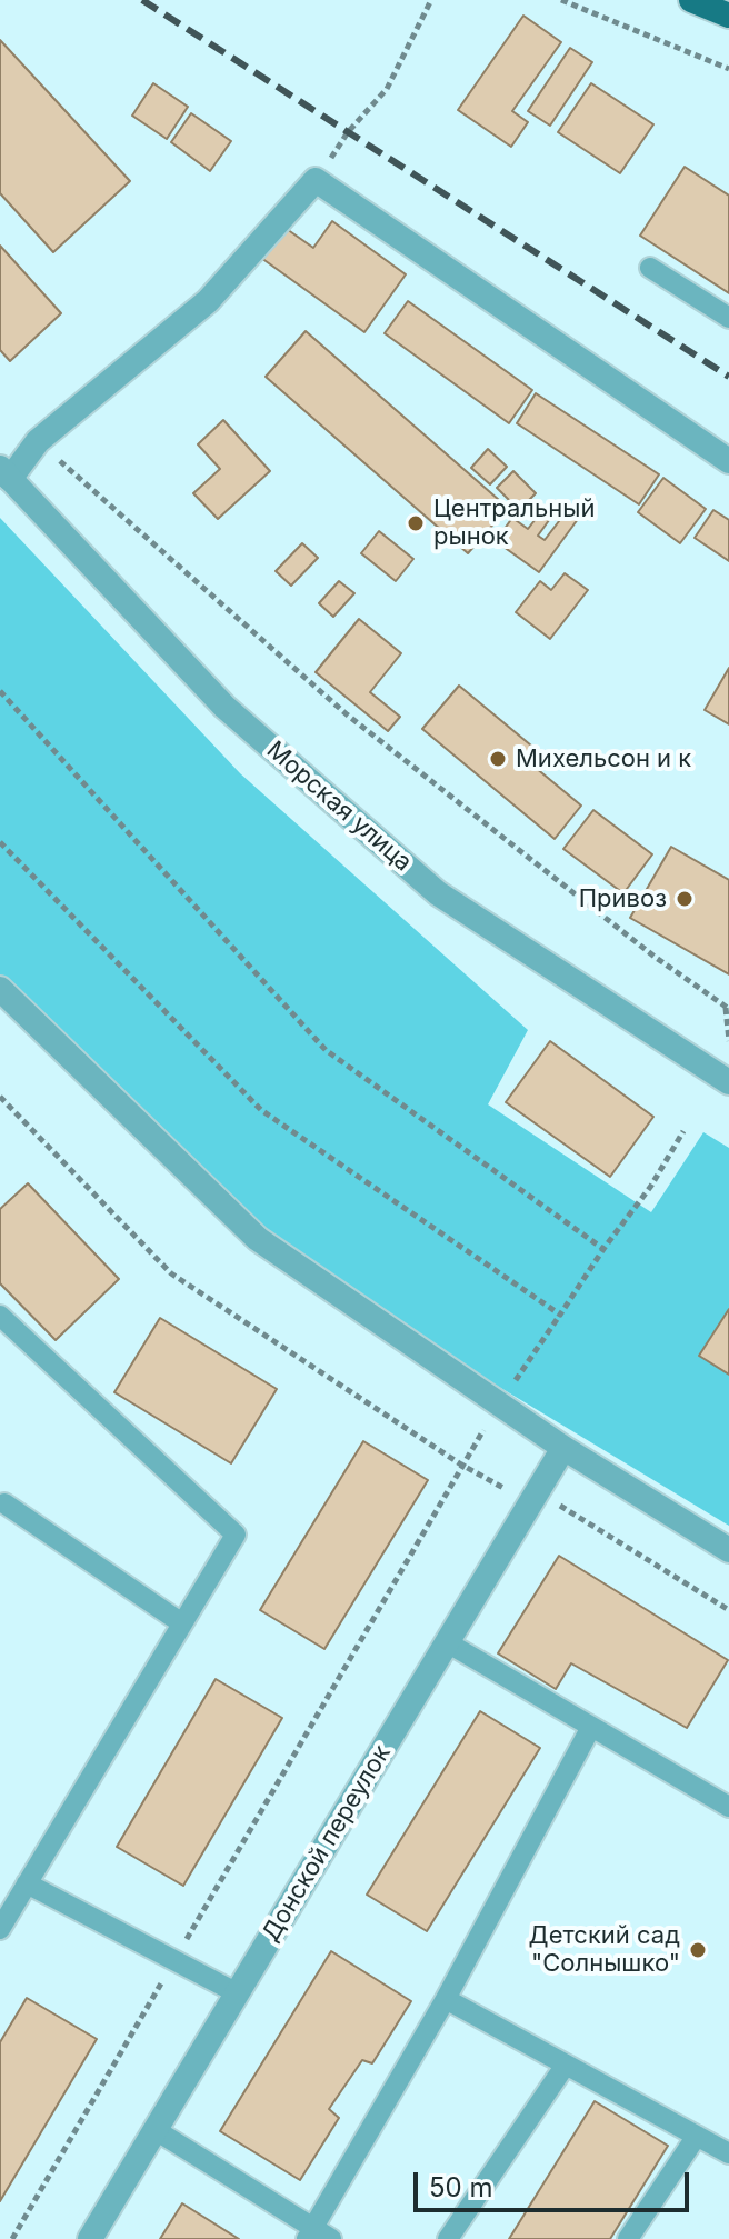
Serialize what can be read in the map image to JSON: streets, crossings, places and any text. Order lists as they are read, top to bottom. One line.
{"streets":{"street":["Морская улица","Донской переулок"]},"places":["Центральный рынок","Михельсон и к","Привоз","Детский сад \"Солнышко\""],"scale_bar":"50 m"}
